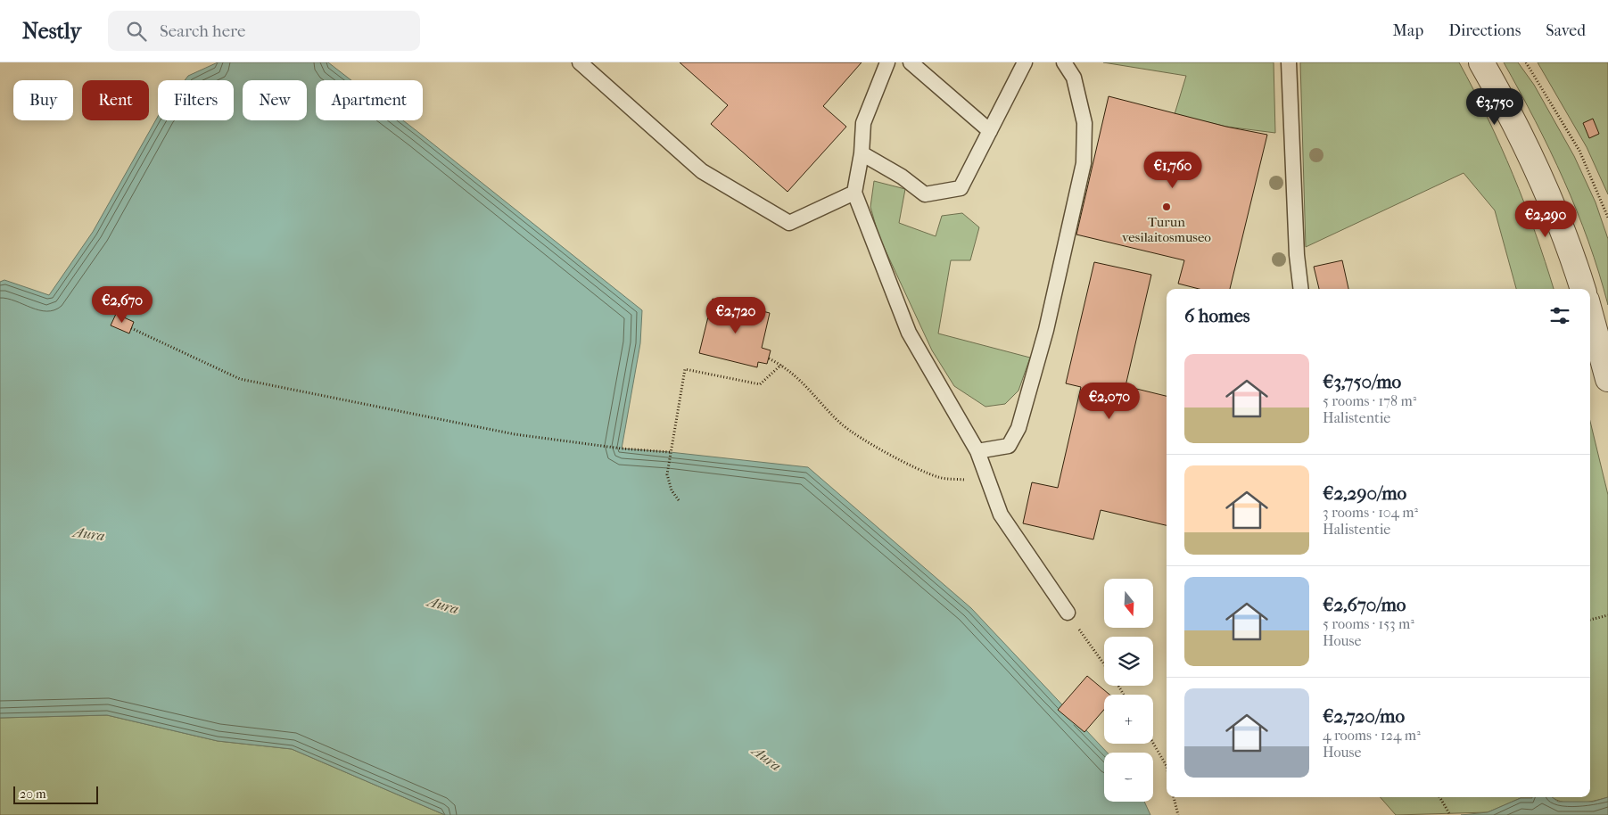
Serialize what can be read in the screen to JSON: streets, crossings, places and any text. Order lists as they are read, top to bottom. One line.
{"water":["Aura"],"places":["Turun vesilaitosmuseo"],"scale_bar":"20 m","north":"bottom","page":{"header":"Nestly","search":"Search here","nav":["Map","Directions","Saved"],"chip":["Buy","Rent","Filters","New","Apartment"],"price":["€3,750","€1,760","€2,290","€2,670","€2,720","€2,070"],"heading":"6 homes","list":[{"name":"€3,750/mo","note":"5 rooms · 178 m² · Halistentie"},{"name":"€2,290/mo","note":"3 rooms · 104 m² · Halistentie"},{"name":"€2,670/mo","note":"5 rooms · 153 m² · House"},{"name":"€2,720/mo","note":"4 rooms · 124 m² · House"}],"map_buttons":["+","−"],"scale":"20 m"}}
